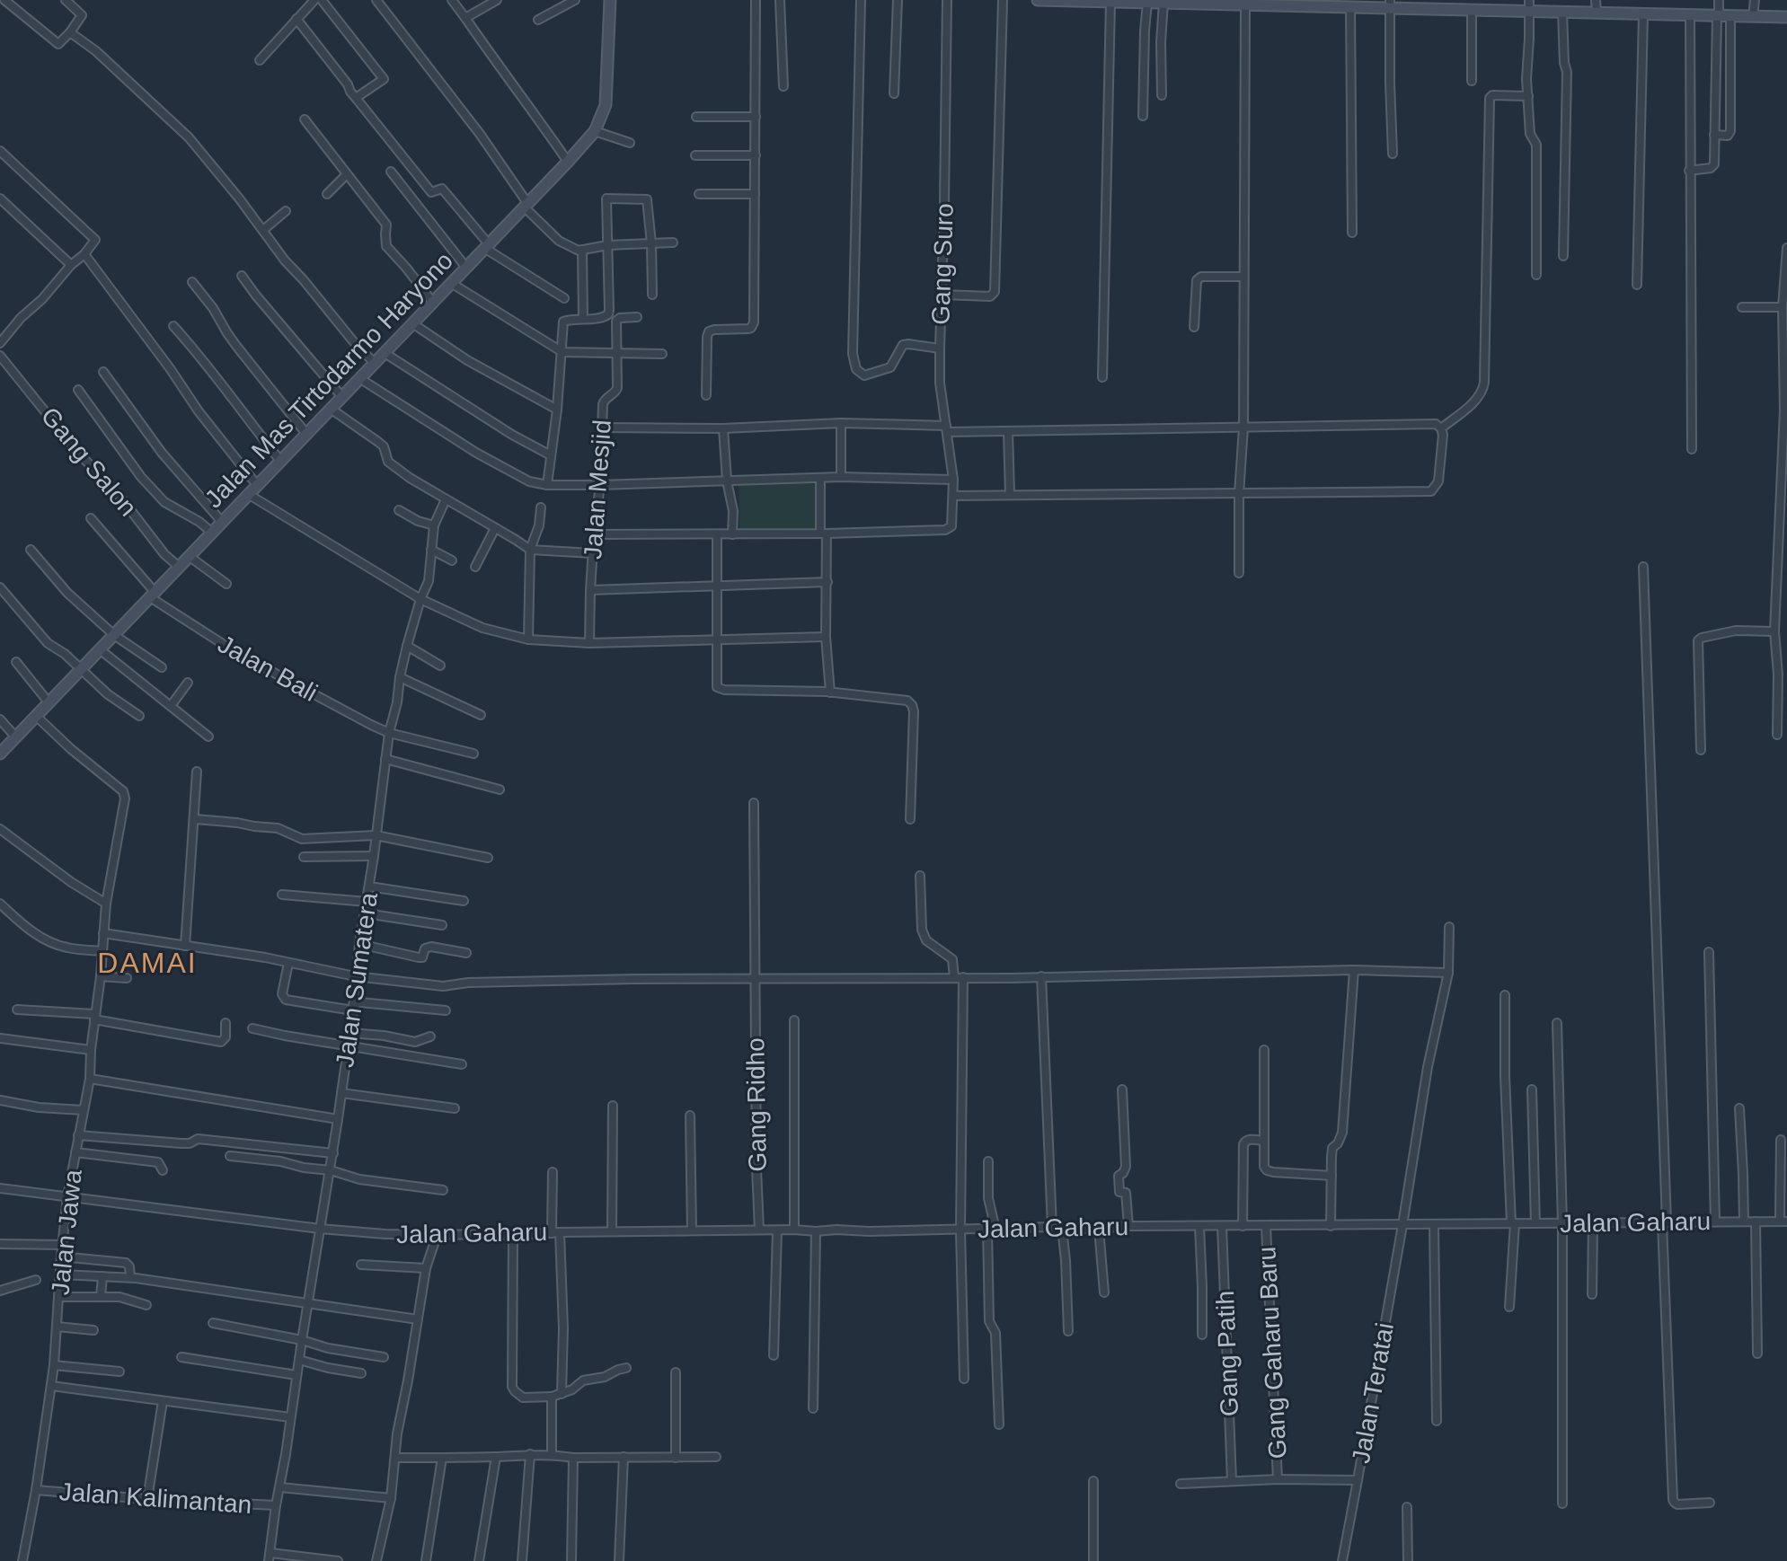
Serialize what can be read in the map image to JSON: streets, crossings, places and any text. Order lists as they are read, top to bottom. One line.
{"streets":{"street":["Gang Suro","Jalan Mas Tirtodarmo Haryono","Gang Salon","Jalan Mesjid","Jalan Bali","Jalan Sumatera","Gang Ridho","Jalan Gaharu","Jalan Jawa","Gang Gaharu Baru","Gang Patih","Jalan Teratai","Jalan Kalimantan"]},"crossings":[["Jalan Mas Tirtodarmo Haryono","Gang Salon"],["Jalan Mas Tirtodarmo Haryono","Jalan Bali"],["Jalan Mas Tirtodarmo Haryono","Jalan Jawa"],["Jalan Bali","Jalan Sumatera"],["Jalan Sumatera","Jalan Gaharu"],["Jalan Sumatera","Jalan Kalimantan"],["Gang Ridho","Jalan Gaharu"],["Jalan Gaharu","Jalan Jawa"],["Jalan Gaharu","Gang Gaharu Baru"],["Jalan Gaharu","Gang Patih"],["Jalan Gaharu","Jalan Teratai"],["Jalan Jawa","Jalan Kalimantan"]],"districts":["DAMAI"]}
